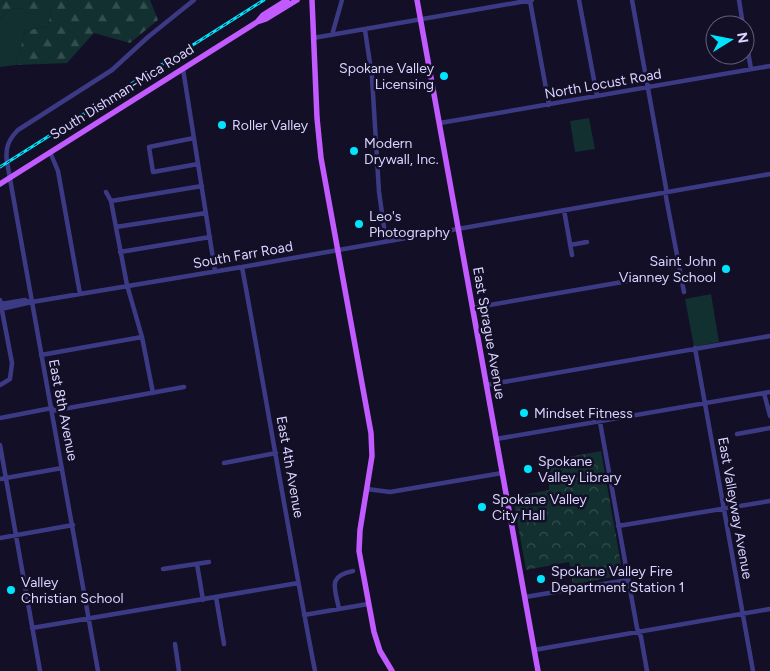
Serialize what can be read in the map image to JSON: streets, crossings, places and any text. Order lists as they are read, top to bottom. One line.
{"streets":{"main road":["South Dishman-Mica Road","East Sprague Avenue"],"street":["North Locust Road","South Farr Road","East 8th Avenue","East 4th Avenue","East Valleyway Avenue"]},"crossings":[["North Locust Road","East Sprague Avenue"],["South Dishman-Mica Road","East 8th Avenue"],["South Farr Road","East Sprague Avenue"],["South Farr Road","East 8th Avenue"],["South Farr Road","East 4th Avenue"]],"places":["Spokane Valley Licensing","Roller Valley","Modern Drywall, Inc.","Leo's Photography","Saint John Vianney School","Mindset Fitness","Spokane Valley Library","Spokane Valley City Hall","Spokane Valley Fire Department Station 1","Valley Christian School"],"north":"right"}
